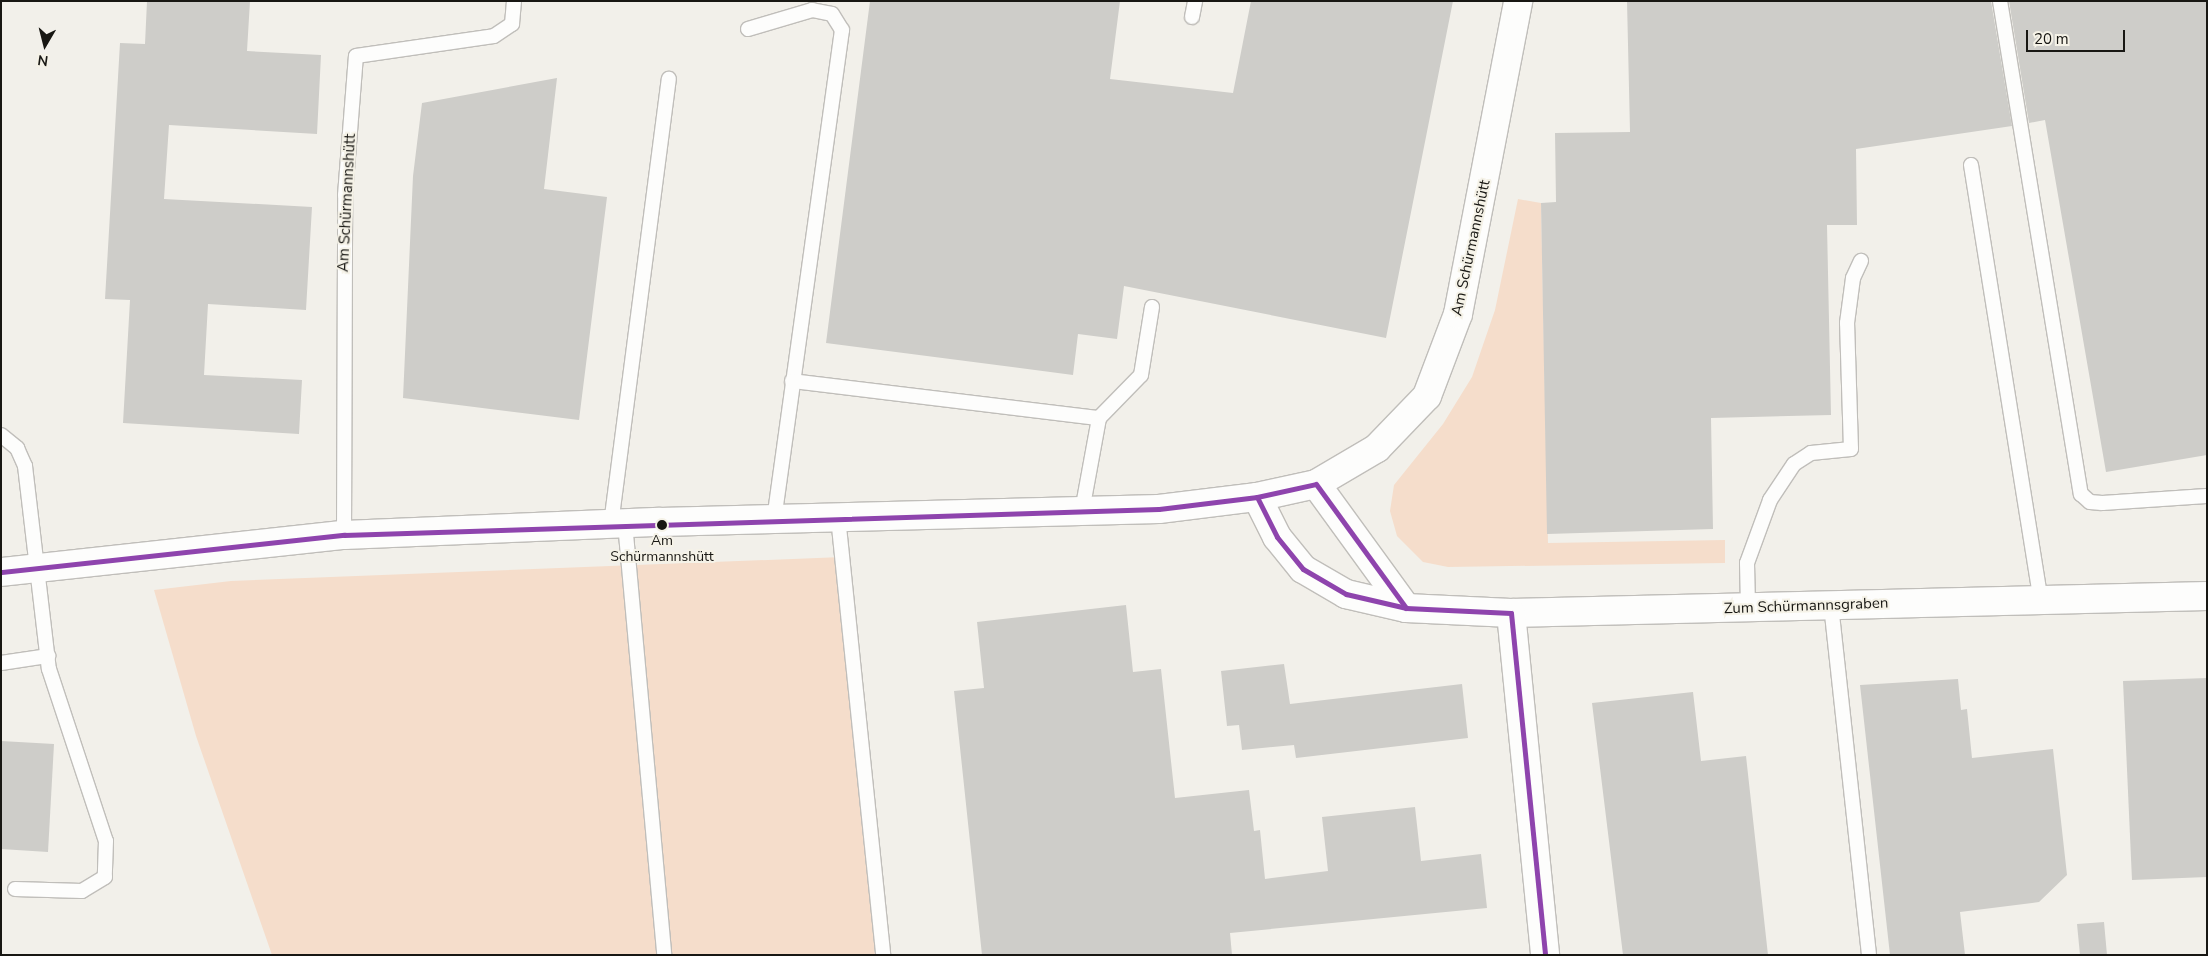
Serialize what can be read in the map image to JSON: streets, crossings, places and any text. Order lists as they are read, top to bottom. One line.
{"streets":{"street":["Am Schürmannshütt","Zum Schürmannsgraben"]},"crossings":[["Am Schürmannshütt","Zum Schürmannsgraben"]],"places":["Am Schürmannshütt"],"scale_bar":"20 m","north":"bottom"}
